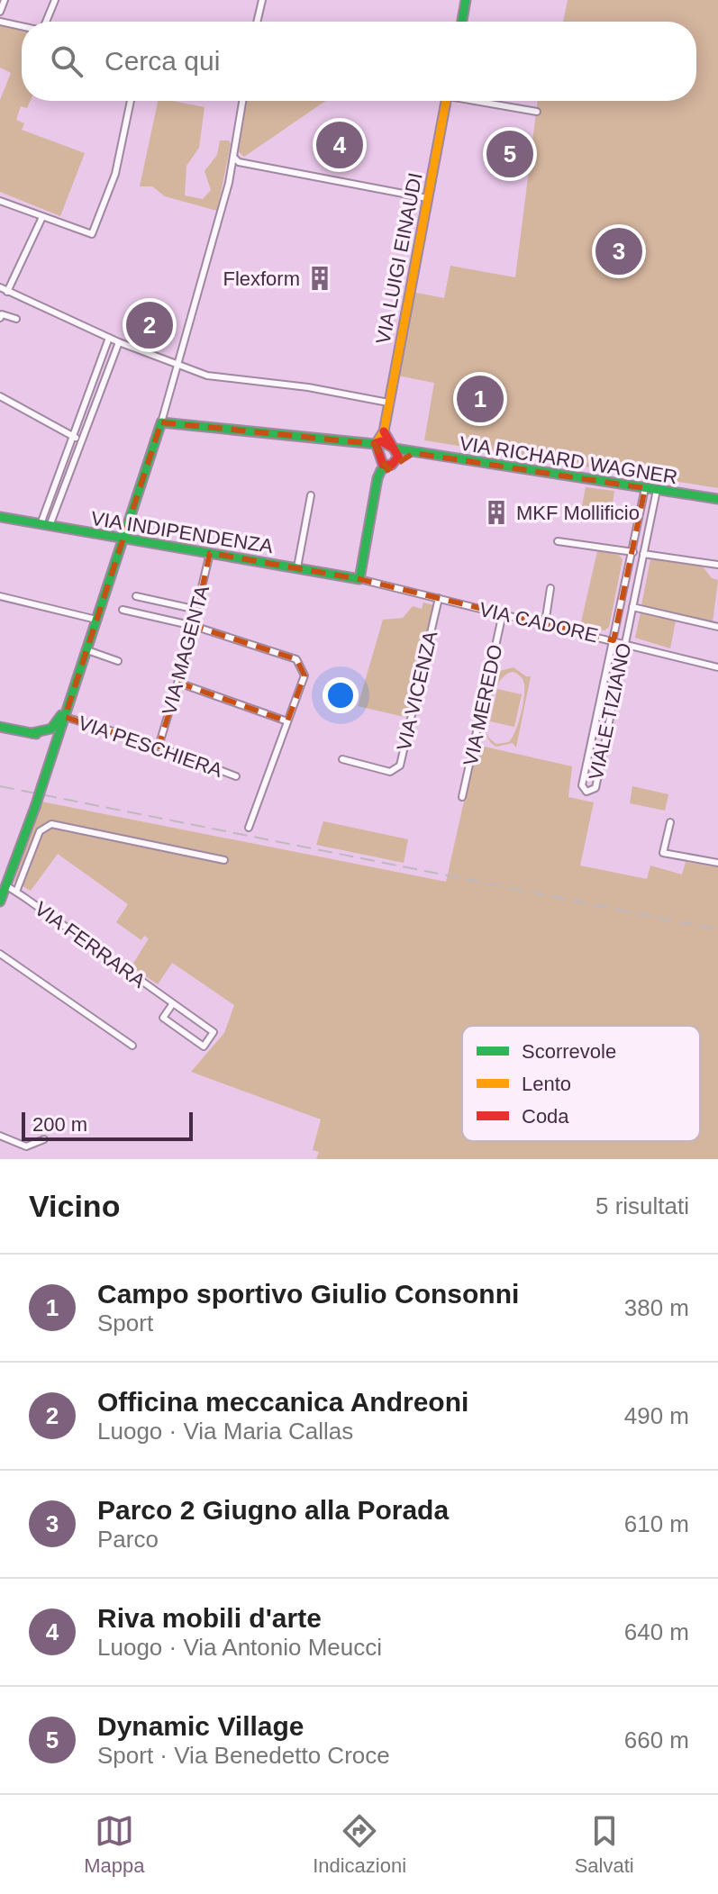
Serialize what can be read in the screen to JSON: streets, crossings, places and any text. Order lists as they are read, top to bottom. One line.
{"streets":{"street":["VIA LUIGI EINAUDI","VIA RICHARD WAGNER","VIA INDIPENDENZA","VIA CADORE","VIA MAGENTA","VIA VICENZA","VIA MEREDO","VIALE TIZIANO","VIA PESCHIERA","VIA FERRARA"]},"crossings":[["VIA LUIGI EINAUDI","VIA RICHARD WAGNER"],["VIA RICHARD WAGNER","VIALE TIZIANO"],["VIA INDIPENDENZA","VIA CADORE"],["VIA INDIPENDENZA","VIA MAGENTA"],["VIA CADORE","VIA VICENZA"],["VIA CADORE","VIA MEREDO"],["VIA CADORE","VIALE TIZIANO"],["VIA MAGENTA","VIA PESCHIERA"]],"places":{"building":["Flexform","MKF Mollificio"]},"legend":["Scorrevole","Lento","Coda"],"scale_bar":"200 m","page":{"search":"Cerca qui","pins":["4","5","3","2","1"],"scale":"200 m","heading":["Vicino","5 risultati"],"list":[{"mark":"1","name":"Campo sportivo Giulio Consonni","note":"Sport","value":"380 m"},{"mark":"2","name":"Officina meccanica Andreoni","note":"Luogo · Via Maria Callas","value":"490 m"},{"mark":"3","name":"Parco 2 Giugno alla Porada","note":"Parco","value":"610 m"},{"mark":"4","name":"Riva mobili d'arte","note":"Luogo · Via Antonio Meucci","value":"640 m"},{"mark":"5","name":"Dynamic Village","note":"Sport · Via Benedetto Croce","value":"660 m"}],"nav":["Mappa","Indicazioni","Salvati"]}}
